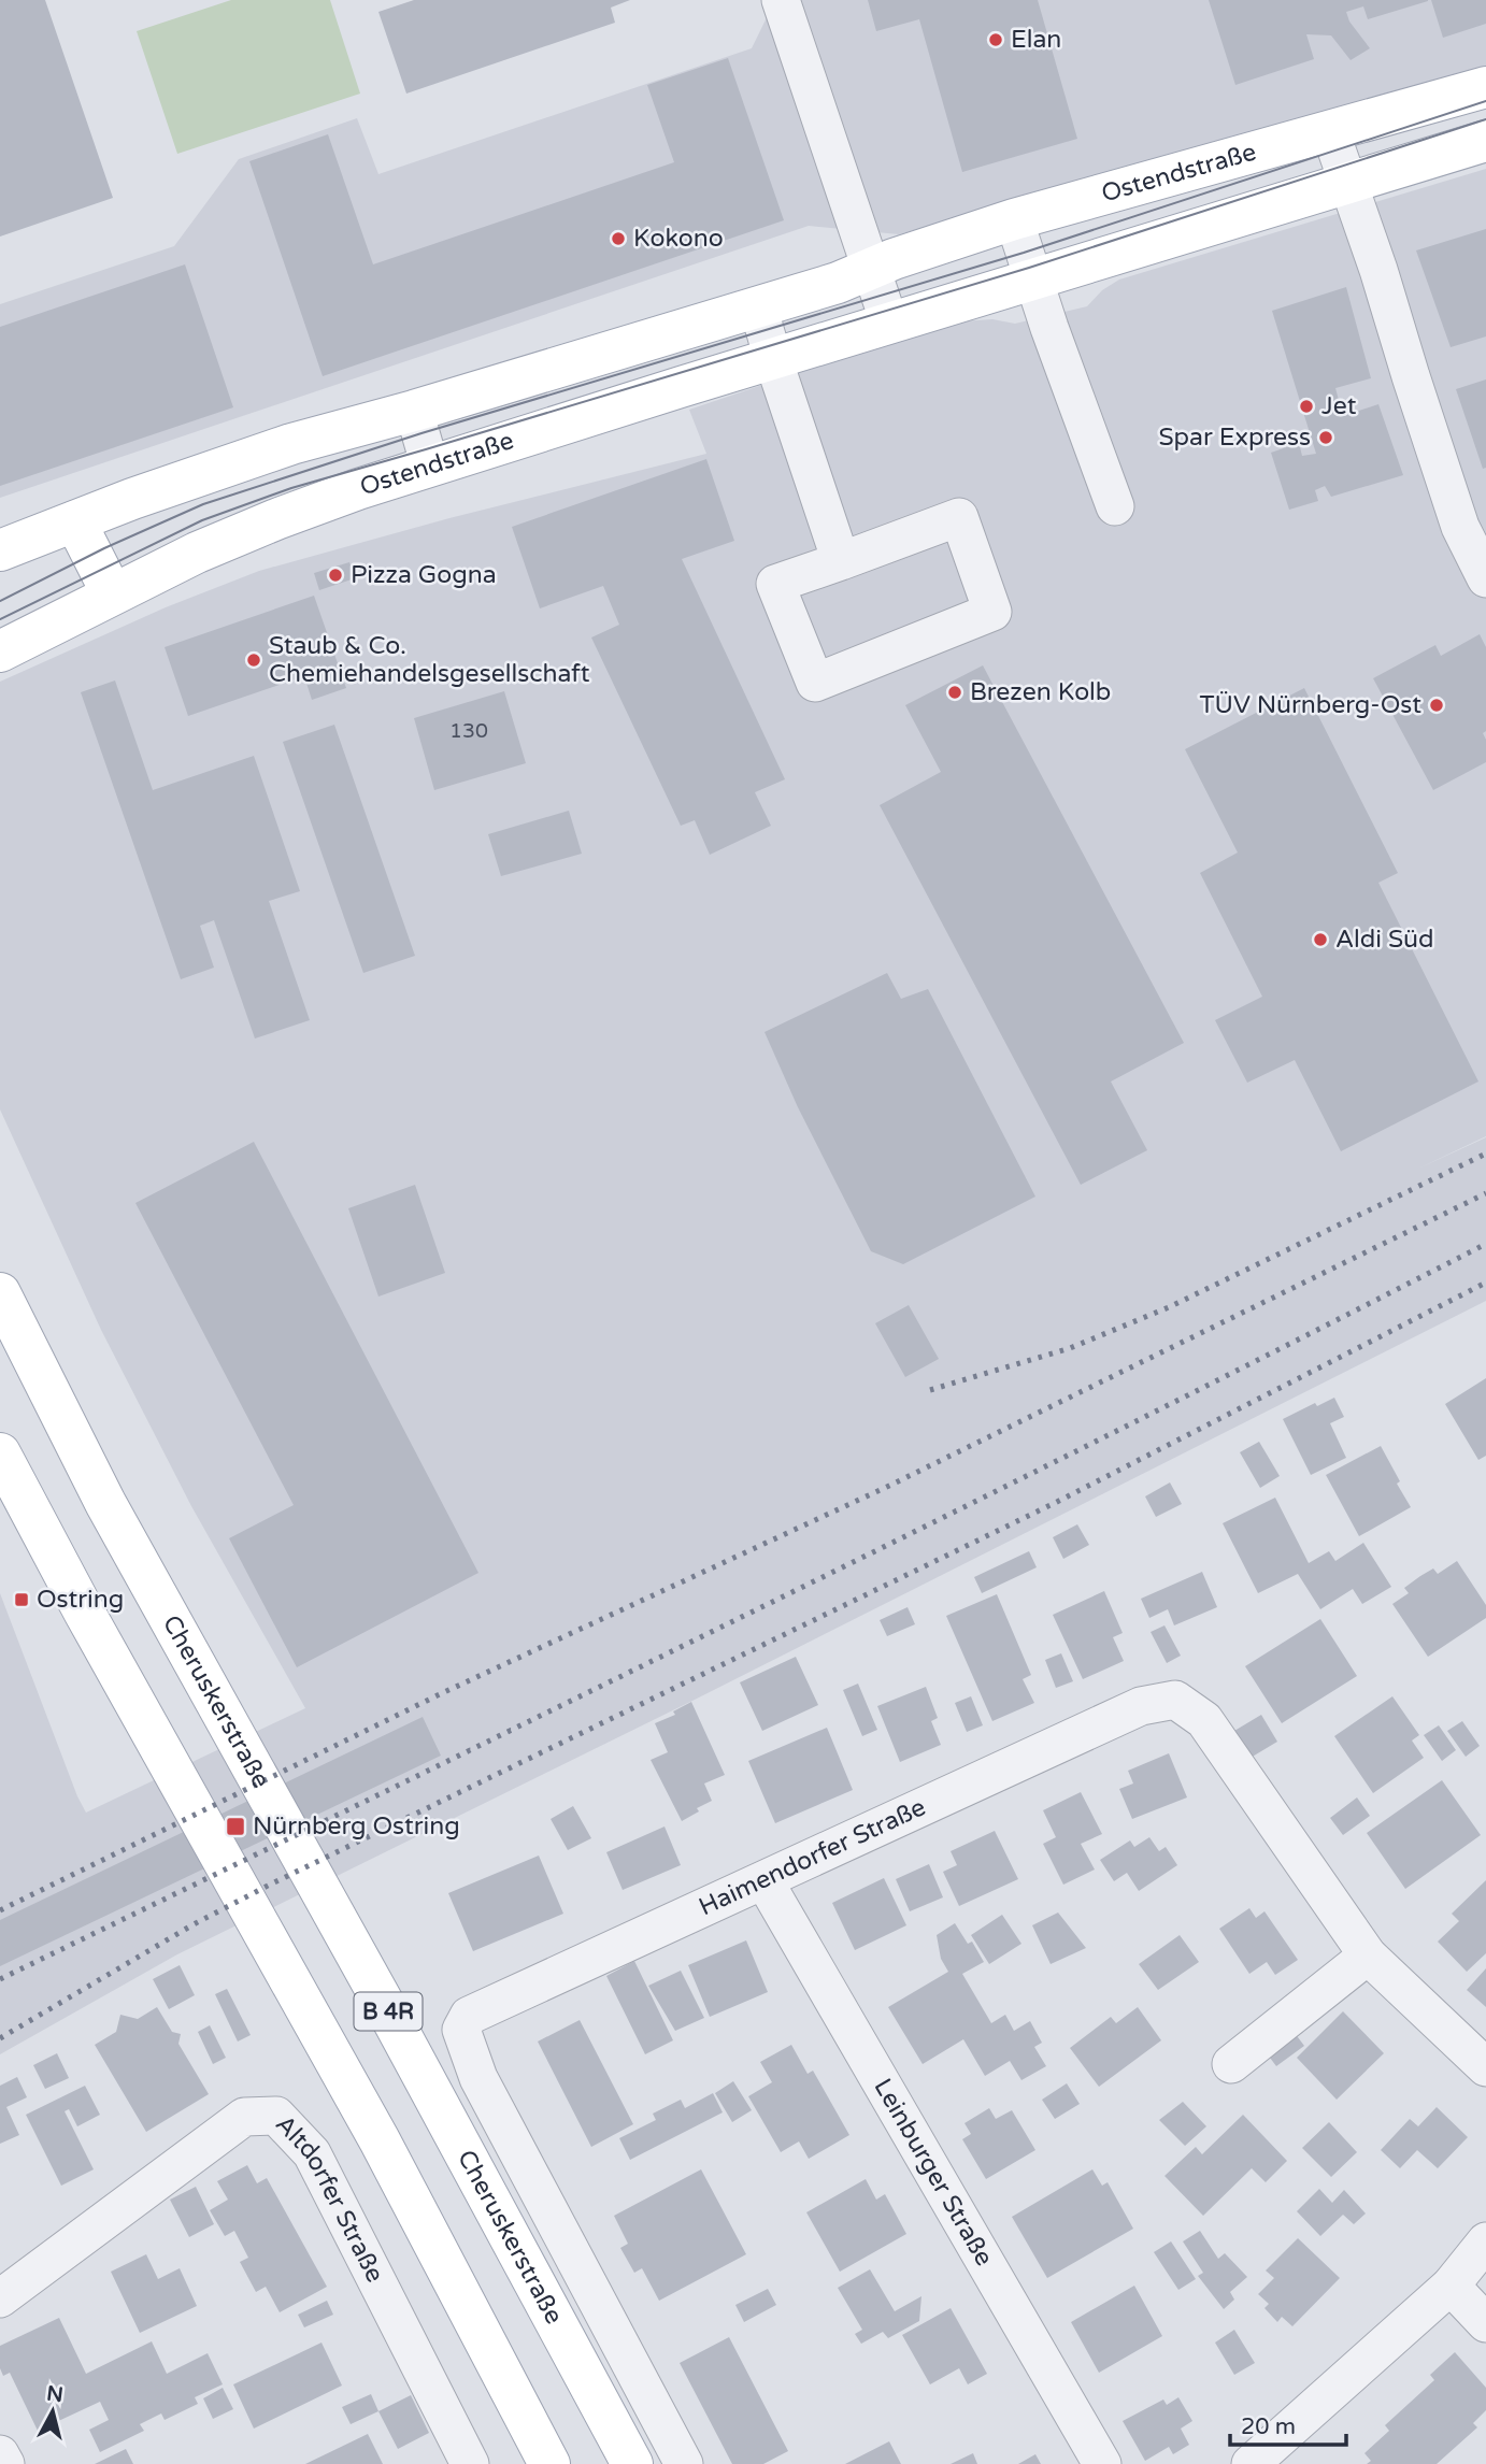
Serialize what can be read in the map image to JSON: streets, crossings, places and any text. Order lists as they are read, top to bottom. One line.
{"streets":{"main road":["Ostendstraße","Cheruskerstraße","B 4R"],"street":["Haimendorfer Straße","Leinburger Straße","Altdorfer Straße"]},"crossings":[["Haimendorfer Straße","Leinburger Straße"]],"places":{"other":["Elan","Kokono","Jet","Spar Express","Pizza Gogna","Staub & Co. Chemiehandelsgesellschaft","Brezen Kolb","TÜV Nürnberg-Ost","Aldi Süd"],"transit":["Ostring","Nürnberg Ostring"]},"house_numbers":["130"],"scale_bar":"20 m","north":"top"}
